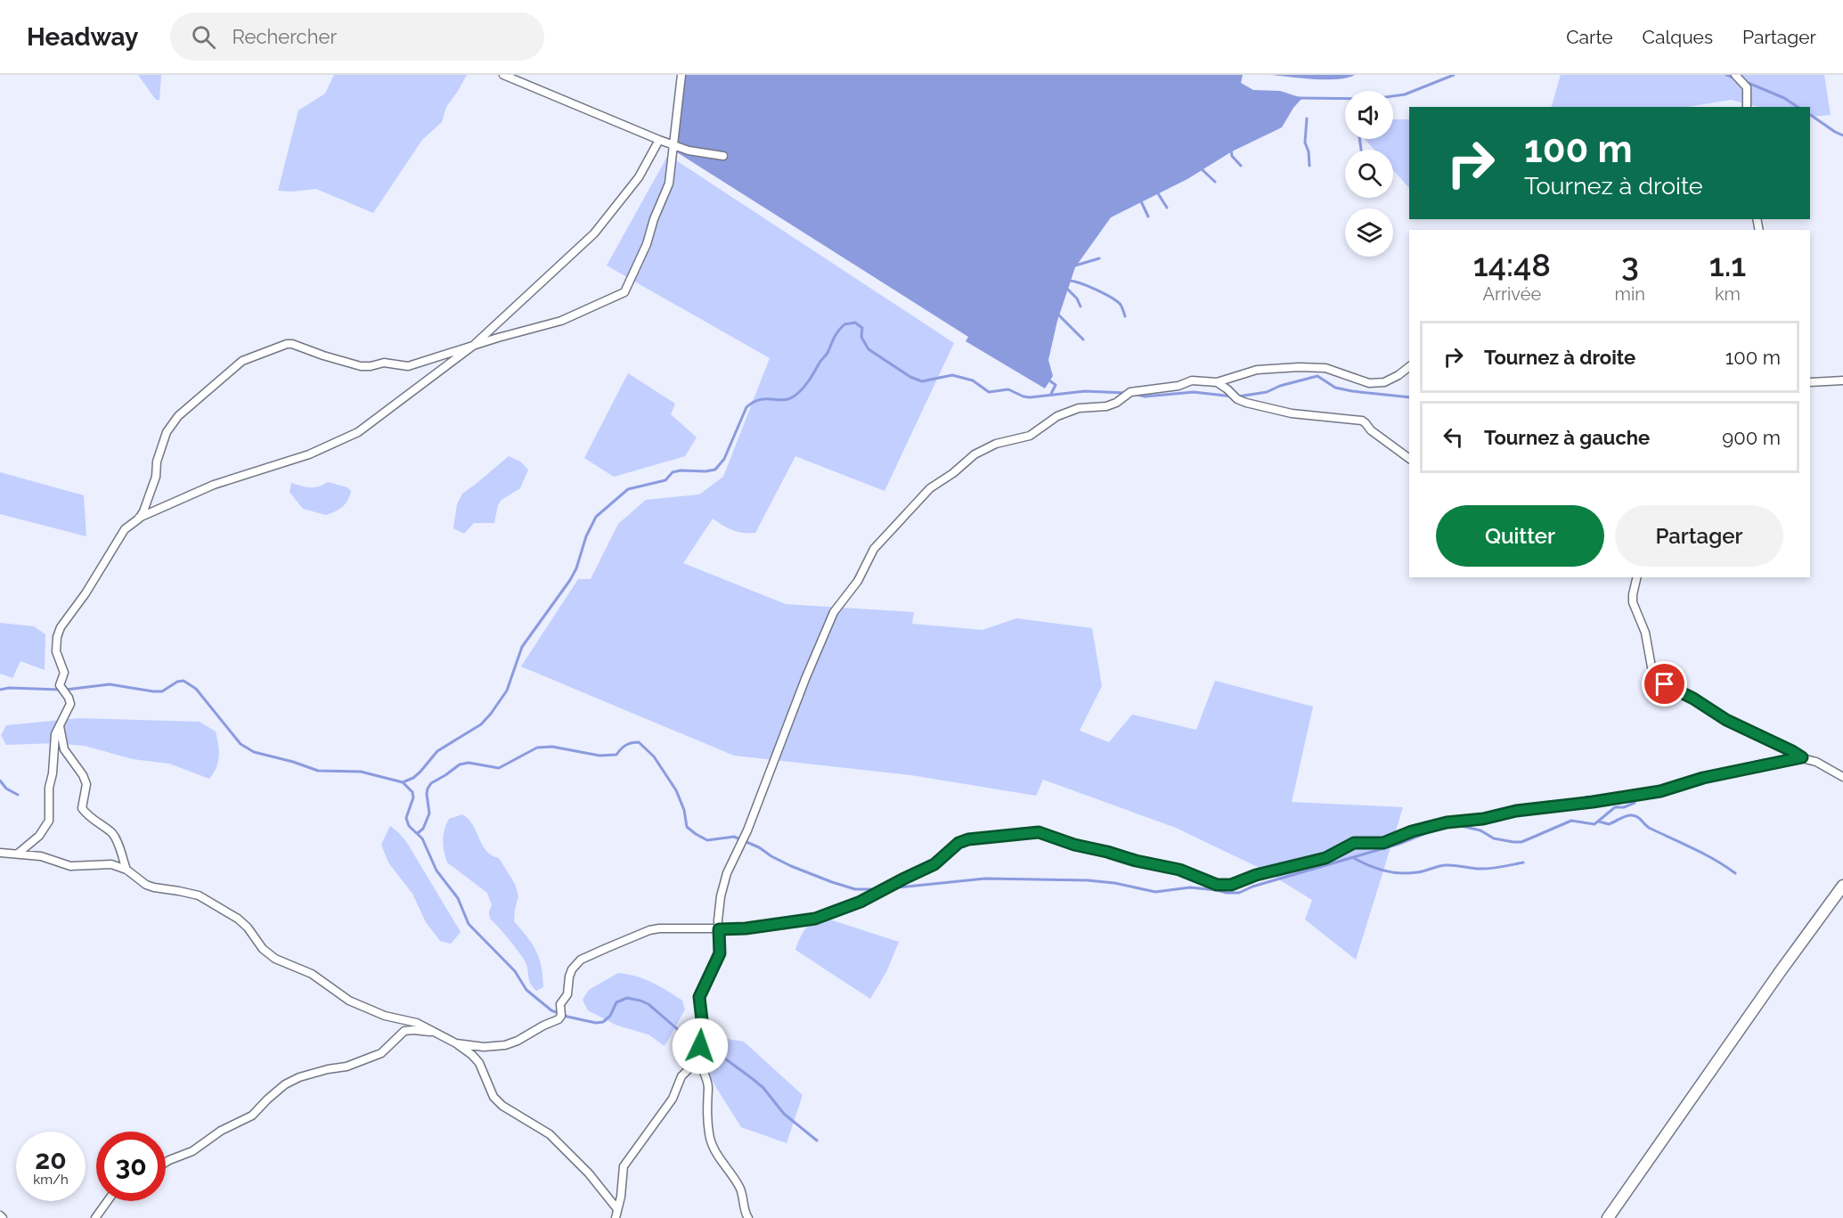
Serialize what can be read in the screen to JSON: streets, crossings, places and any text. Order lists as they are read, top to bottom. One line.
{"page":{"header":"Headway","search":"Rechercher","nav":["Carte","Calques","Partager"],"turn":["100 m","Tournez à droite"],"eta":["14:48","Arrivée","3","min","1.1","km"],"list":[{"name":"Tournez à droite","value":"100 m"},{"name":"Tournez à gauche","value":"900 m"}],"buttons":["Quitter","Partager"],"speed":"20 km/h","limit":"30"}}
